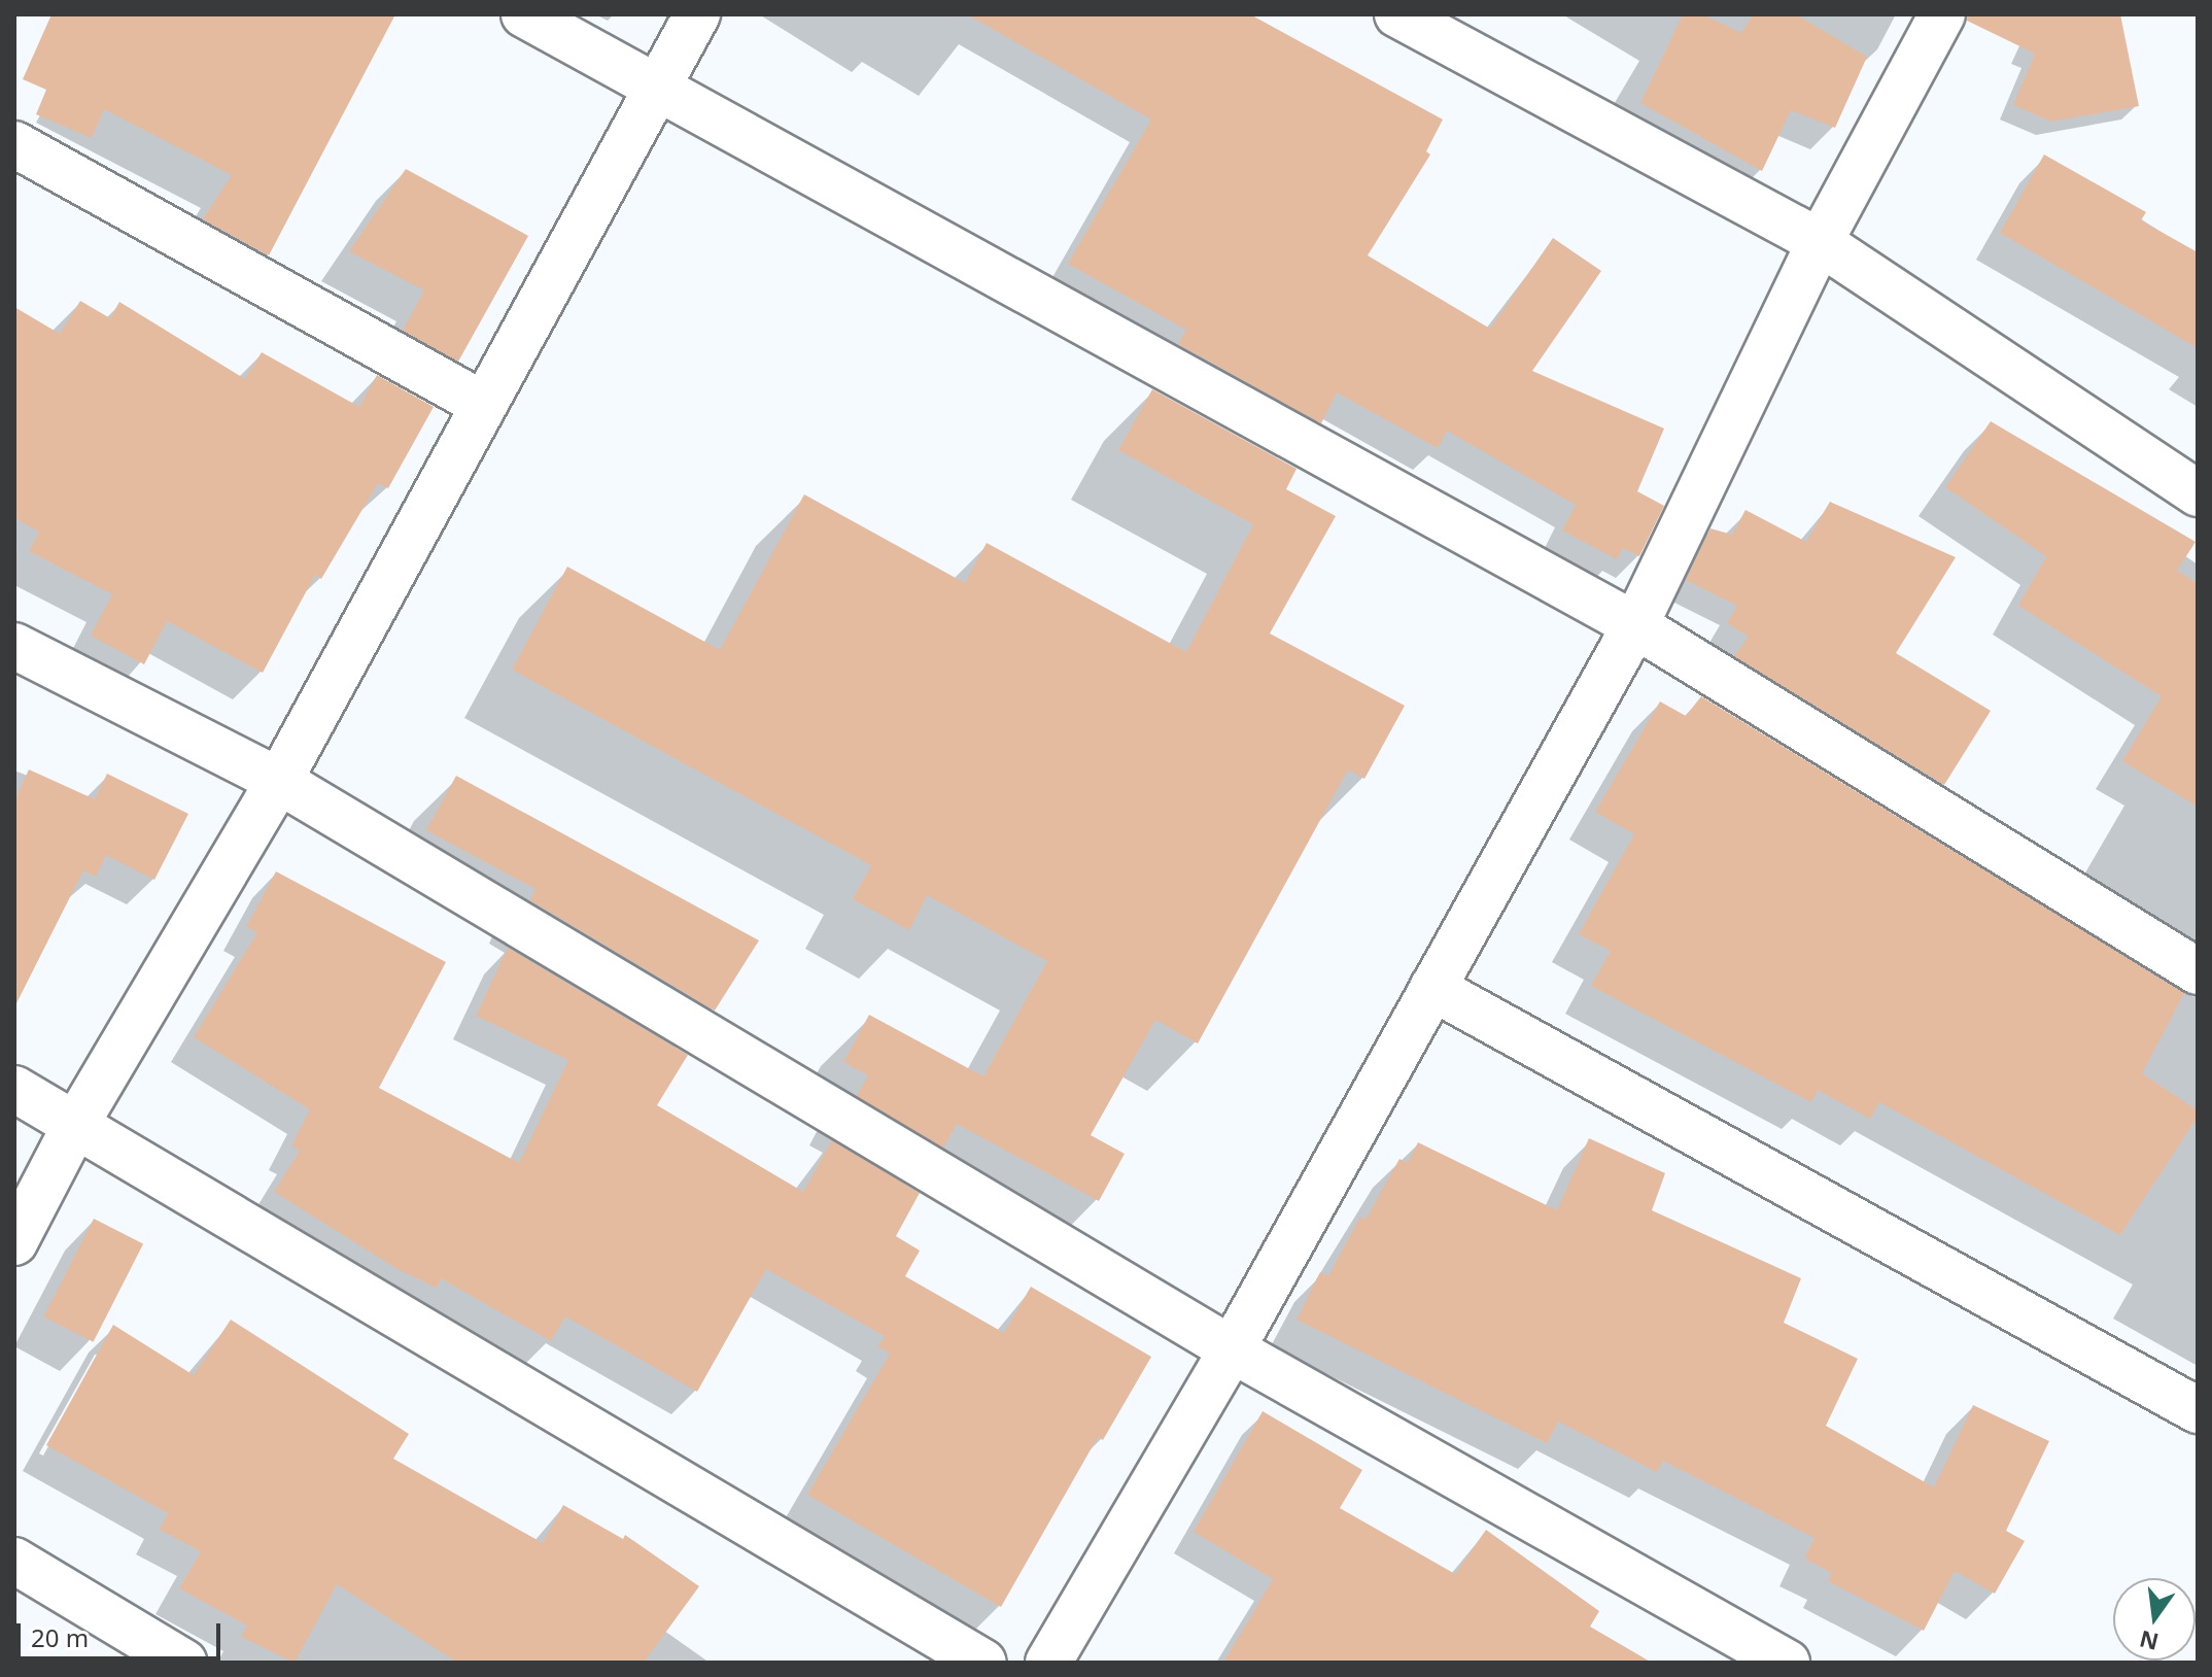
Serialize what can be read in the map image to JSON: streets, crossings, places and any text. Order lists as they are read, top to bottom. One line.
{"scale_bar":"20 m","north":"bottom"}
